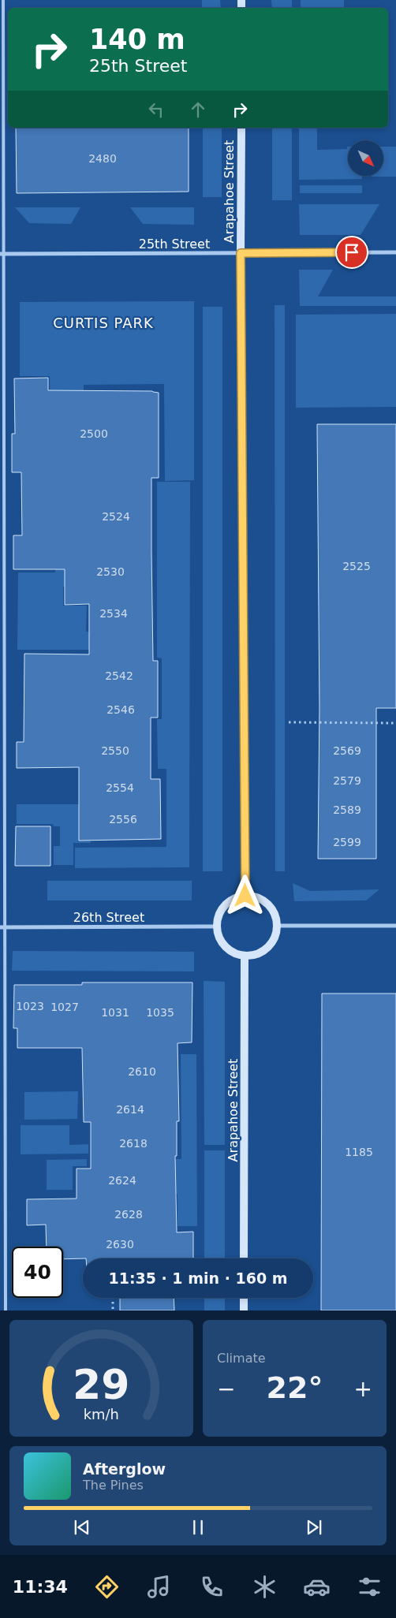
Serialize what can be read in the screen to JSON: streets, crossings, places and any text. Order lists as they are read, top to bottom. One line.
{"streets":{"street":["Arapahoe Street","25th Street","26th Street"]},"crossings":[["Arapahoe Street","25th Street"],["Arapahoe Street","26th Street"]],"districts":["CURTIS PARK"],"house_numbers":["2480","2500","2524","2525","2530","2534","2542","2546","2550","2569","2579","2554","2589","2556","2599","1023","1027","1031","1035","2610","2614","2618","1185","2624","2628","2630"],"north":"bottom right","page":{"turn":["140 m","25th Street"],"limit":"40","trip":"11:35 · 1 min · 160 m","tile":"Climate","heat":["−","22°","+"],"song":["Afterglow","The Pines"],"tabs":"11:34","gauge":["29","km/h"]}}
